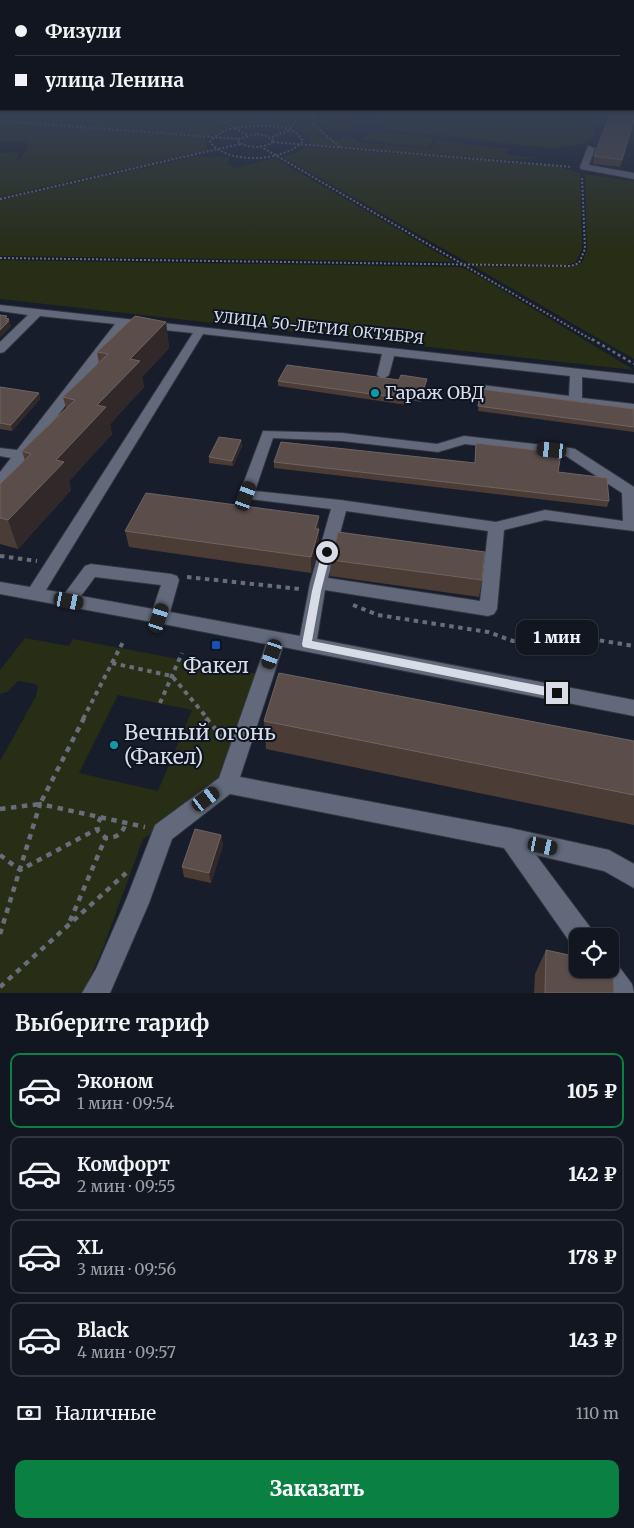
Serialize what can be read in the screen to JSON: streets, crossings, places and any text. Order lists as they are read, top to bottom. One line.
{"streets":{"street":["УЛИЦА 50-ЛЕТИЯ ОКТЯБРЯ"]},"places":{"other":["Гараж ОВД","Вечный огонь (Факел)"],"transit":["Факел"]},"page":{"banner":["Физули","улица Ленина"],"bubble":"1 мин","heading":"Выберите тариф","list":[{"name":"Эконом","note":"1 мин · 09:54","value":"105 ₽"},{"name":"Комфорт","note":"2 мин · 09:55","value":"142 ₽"},{"name":"XL","note":"3 мин · 09:56","value":"178 ₽"},{"name":"Black","note":"4 мин · 09:57","value":"143 ₽"}],"pay":["Наличные","110 m"],"buttons":"Заказать"}}
